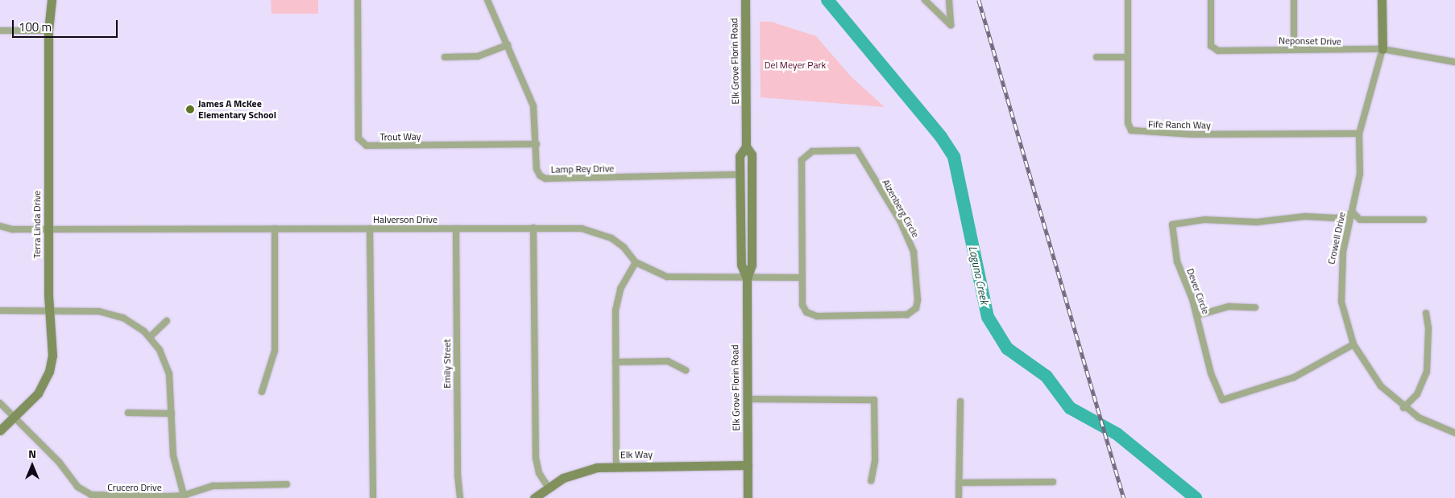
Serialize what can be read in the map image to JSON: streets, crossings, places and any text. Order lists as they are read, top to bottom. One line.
{"streets":{"street":["Neponset Drive","Elk Grove Florin Road","Fife Ranch Way","Trout Way","Lamp Rey Drive","Aizenberg Circle","Halverson Drive","Terra Linda Drive","Crowell Drive","Dever Circle","Emily Street","Elk Way","Crucero Drive"]},"crossings":[["Neponset Drive","Crowell Drive"],["Elk Grove Florin Road","Lamp Rey Drive"],["Elk Grove Florin Road","Halverson Drive"],["Elk Grove Florin Road","Elk Way"],["Fife Ranch Way","Crowell Drive"],["Trout Way","Lamp Rey Drive"],["Halverson Drive","Terra Linda Drive"],["Halverson Drive","Emily Street"],["Terra Linda Drive","Crucero Drive"],["Crowell Drive","Dever Circle"]],"water":["Laguna Creek"],"parks":["Del Meyer Park"],"places":["James A McKee Elementary School"],"scale_bar":"100 m","north":"top"}
